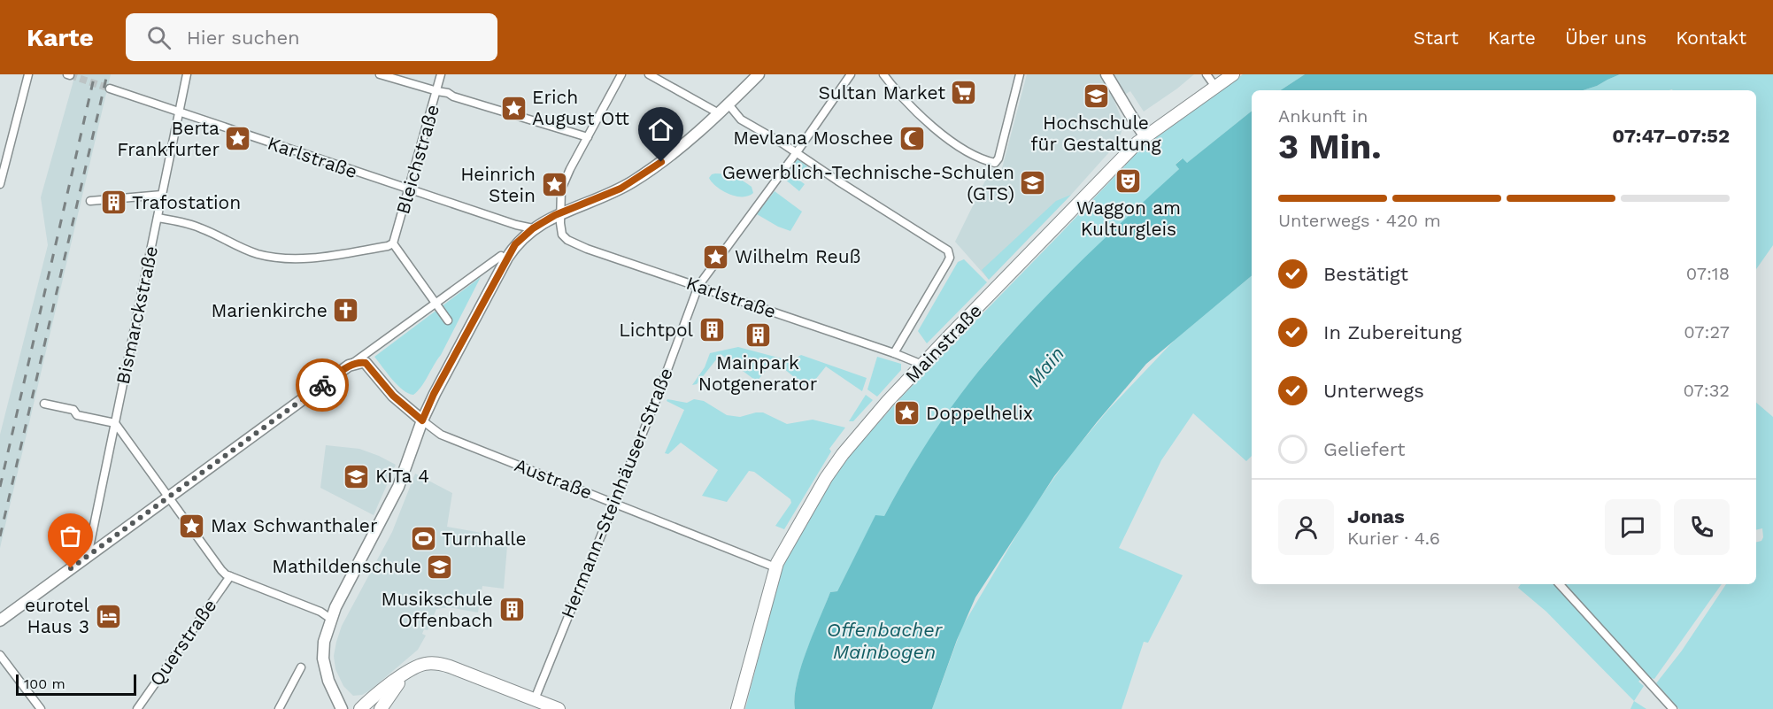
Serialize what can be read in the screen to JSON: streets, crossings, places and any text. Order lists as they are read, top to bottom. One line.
{"streets":{"main road":["Mainstraße"],"street":["Karlstraße","Bleichstraße","Bismarckstraße","Austraße","Hermann-Steinhäuser-Straße","Querstraße"]},"crossings":[["Karlstraße","Bleichstraße"],["Karlstraße","Bismarckstraße"],["Karlstraße","Mainstraße"],["Karlstraße","Hermann-Steinhäuser-Straße"],["Mainstraße","Austraße"],["Austraße","Hermann-Steinhäuser-Straße"]],"water":["Main","Offenbacher Mainbogen"],"places":{"supermarket":["Sultan Market"],"school or university":["Hochschule für Gestaltung","Gewerblich-Technische-Schulen (GTS)","KiTa 4","Mathildenschule"],"place":["Erich August Ott","Berta Frankfurter","Heinrich Stein","Wilhelm Reuß","Doppelhelix","Max Schwanthaler"],"mosque":["Mevlana Moschee"],"theatre":["Waggon am Kulturgleis"],"building":["Trafostation","Lichtpol","Mainpark Notgenerator","Musikschule Offenbach"],"church":["Marienkirche"],"sports":["Turnhalle"],"hotel":["eurotel Haus 3"]},"scale_bar":"100 m","page":{"header":"Karte","search":"Hier suchen","nav":["Start","Karte","Über uns","Kontakt"],"heading":["3 Min.","Ankunft in","07:47–07:52"],"panel":["Jonas","Kurier · 4.6"],"bar":"Unterwegs · 420 m","list":[["Bestätigt","07:18"],["In Zubereitung","07:27"],["Unterwegs","07:32"],"Geliefert"],"scale":"100 m"}}
